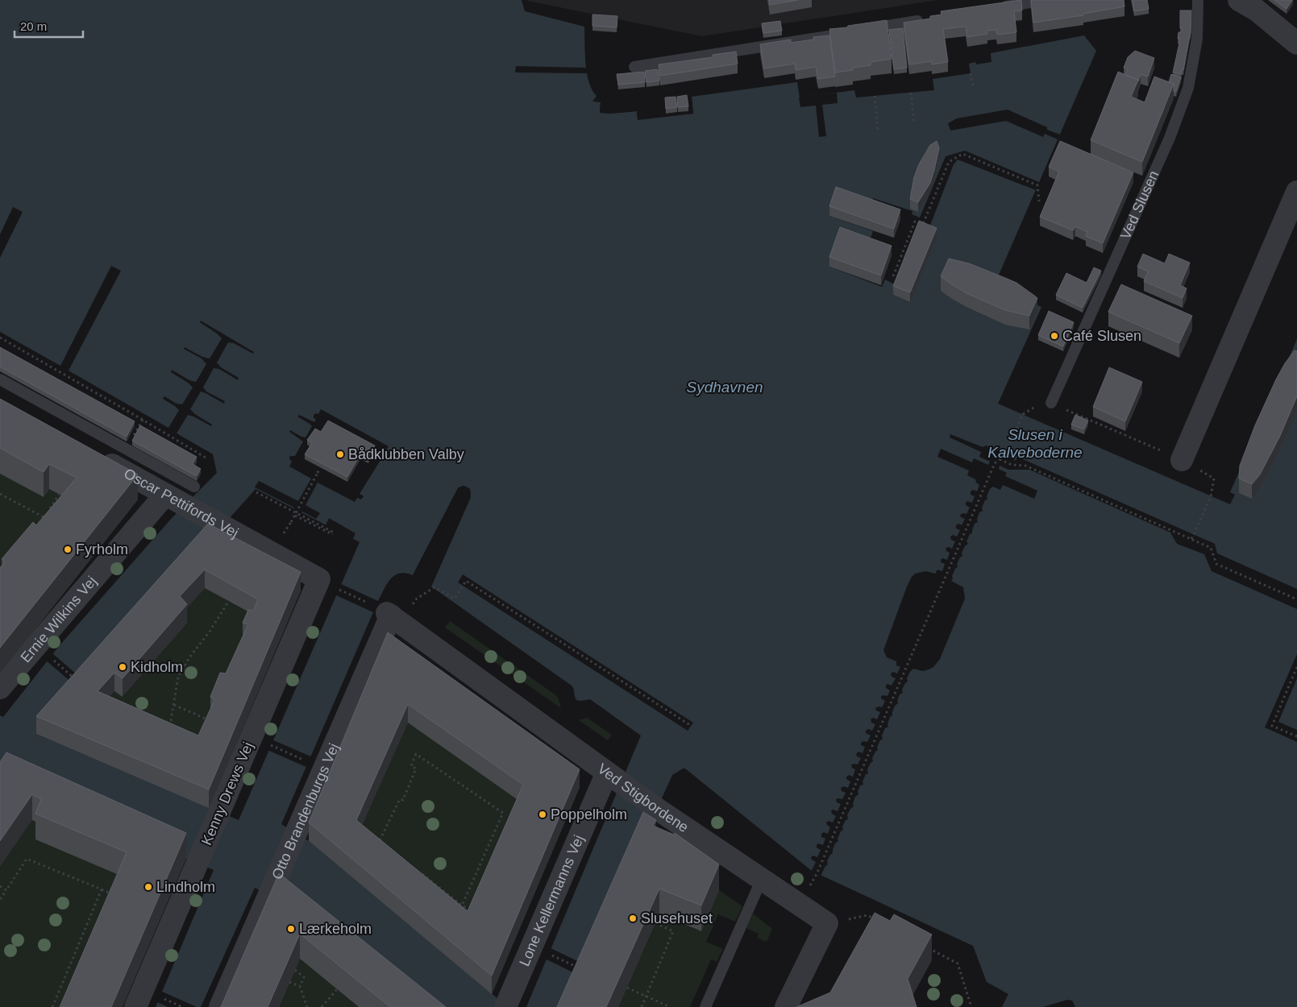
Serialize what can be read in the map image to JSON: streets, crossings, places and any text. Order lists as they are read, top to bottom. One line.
{"streets":{"street":["Oscar Pettifords Vej","Ernie Wilkins Vej","Kenny Drews Vej","Ved Stigbordene","Otto Brandenburgs Vej","Lone Kellermanns Vej"],"lane":["Ved Slusen"]},"crossings":[["Oscar Pettifords Vej","Ernie Wilkins Vej"],["Oscar Pettifords Vej","Kenny Drews Vej"],["Ved Stigbordene","Otto Brandenburgs Vej"],["Ved Stigbordene","Lone Kellermanns Vej"]],"water":["Sydhavnen","Slusen i Kalveboderne"],"places":["Café Slusen","Bådklubben Valby","Fyrholm","Kidholm","Poppelholm","Lindholm","Slusehuset","Lærkeholm"],"scale_bar":"20 m"}
